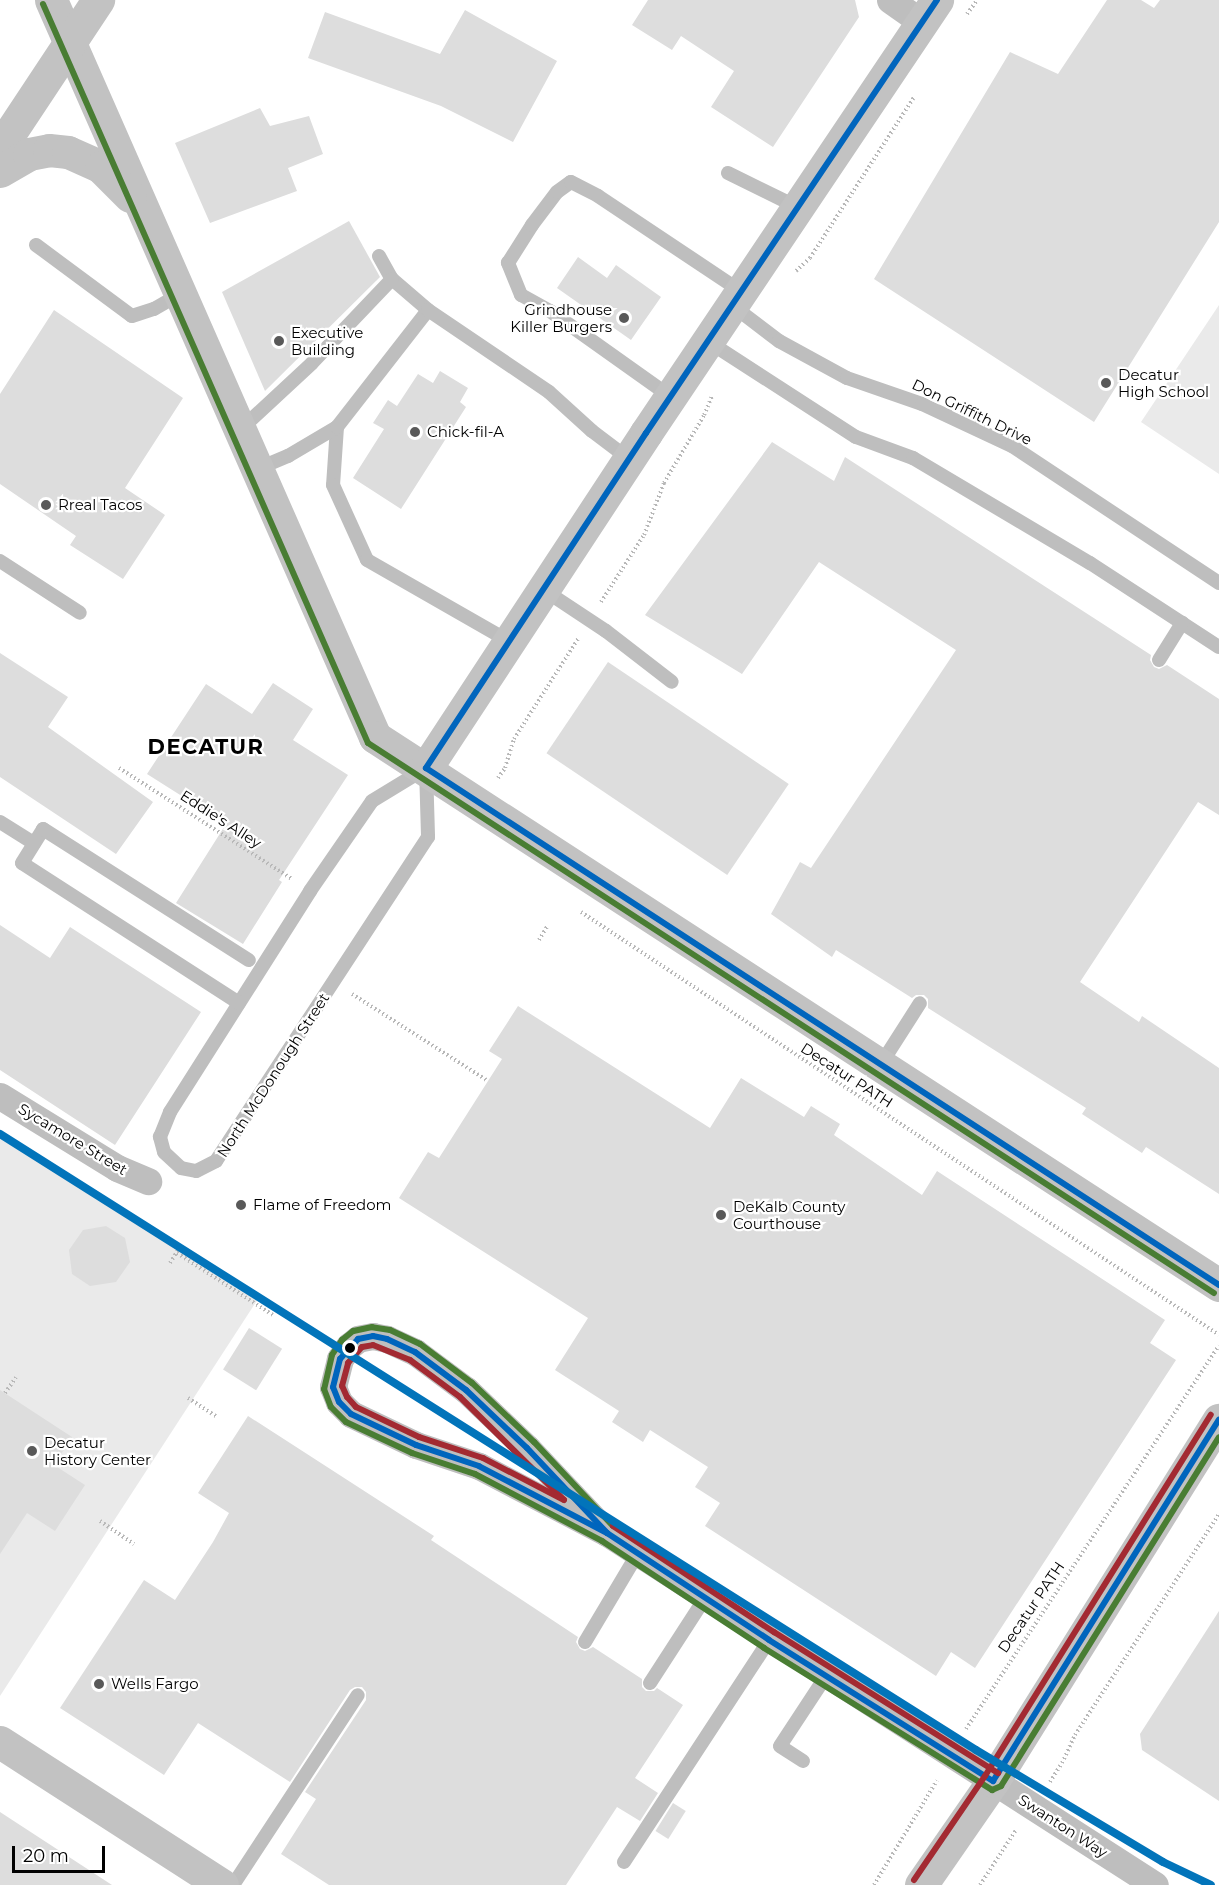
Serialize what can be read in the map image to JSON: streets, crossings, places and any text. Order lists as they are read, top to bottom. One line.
{"streets":{"street":["North McDonough Street","Sycamore Street","Swanton Way"],"lane":["Don Griffith Drive"],"path":["Eddie's Alley","Decatur PATH"]},"crossings":[["Don Griffith Drive","North McDonough Street"],["Eddie's Alley","North McDonough Street"],["Decatur PATH","Swanton Way"]],"districts":["DECATUR"],"places":["Grindhouse Killer Burgers","Executive Building","Decatur High School","Chick-fil-A","Rreal Tacos","Flame of Freedom","DeKalb County Courthouse","Decatur History Center","Wells Fargo"],"scale_bar":"20 m"}
